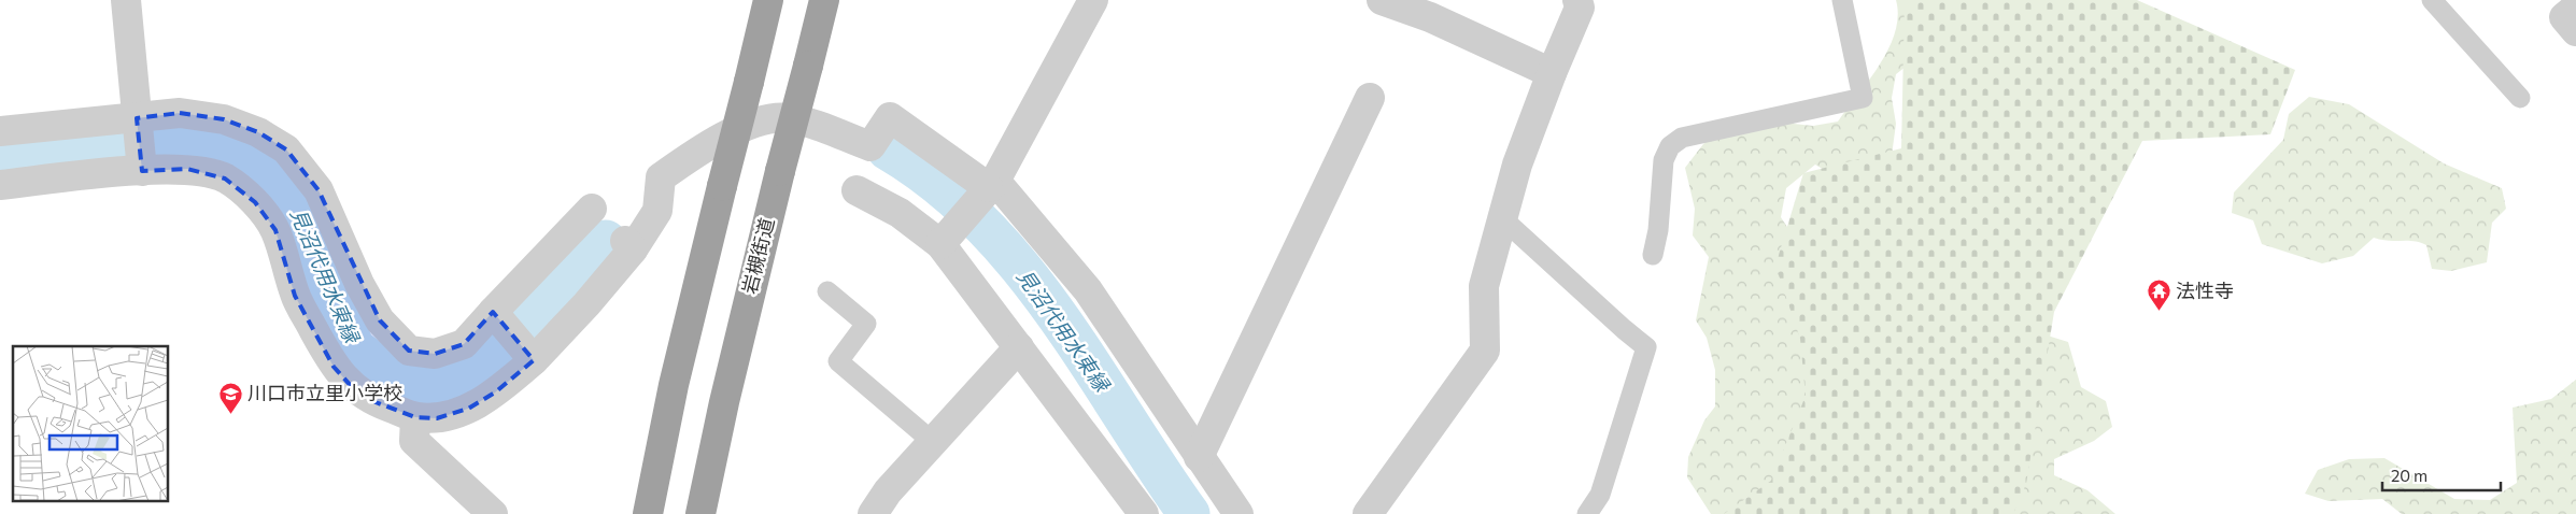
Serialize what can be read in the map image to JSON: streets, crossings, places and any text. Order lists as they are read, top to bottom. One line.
{"streets":{"highway":["岩槻街道"]},"water":["見沼代用水東縁"],"places":{"temple":["法性寺"],"school or university":["川口市立里小学校"]},"scale_bar":"20 m"}
